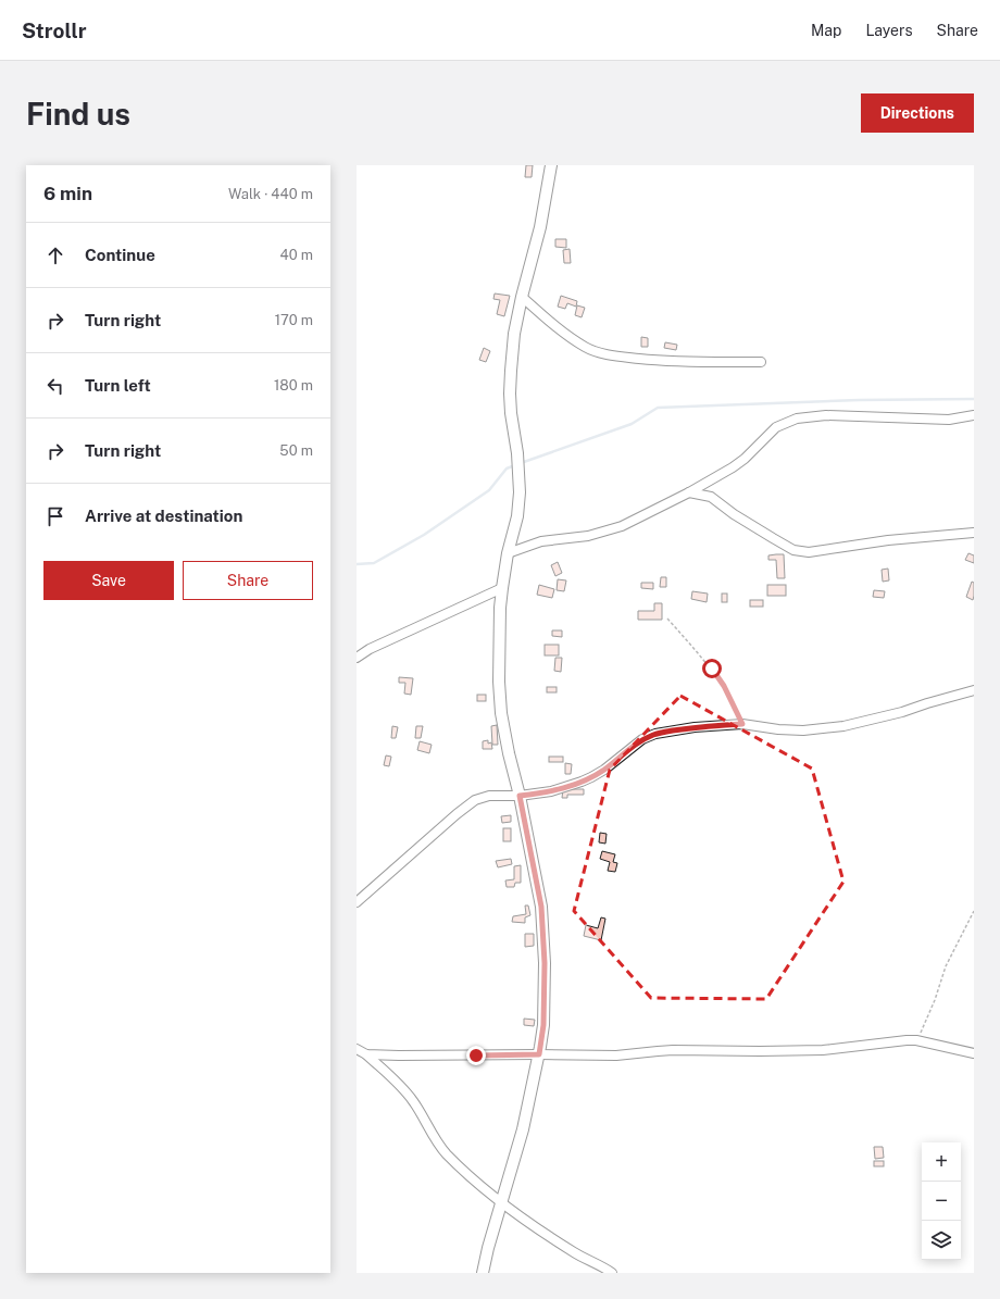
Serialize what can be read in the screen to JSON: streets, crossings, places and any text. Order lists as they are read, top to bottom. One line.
{"page":{"header":"Strollr","nav":["Map","Layers","Share"],"buttons":["Directions",["Save","Share"]],"title":"Find us","heading":["6 min","Walk · 440 m"],"list":[["Continue","40 m"],["Turn right","170 m"],["Turn left","180 m"],["Turn right","50 m"],"Arrive at destination"],"map_buttons":["+","−"]}}
